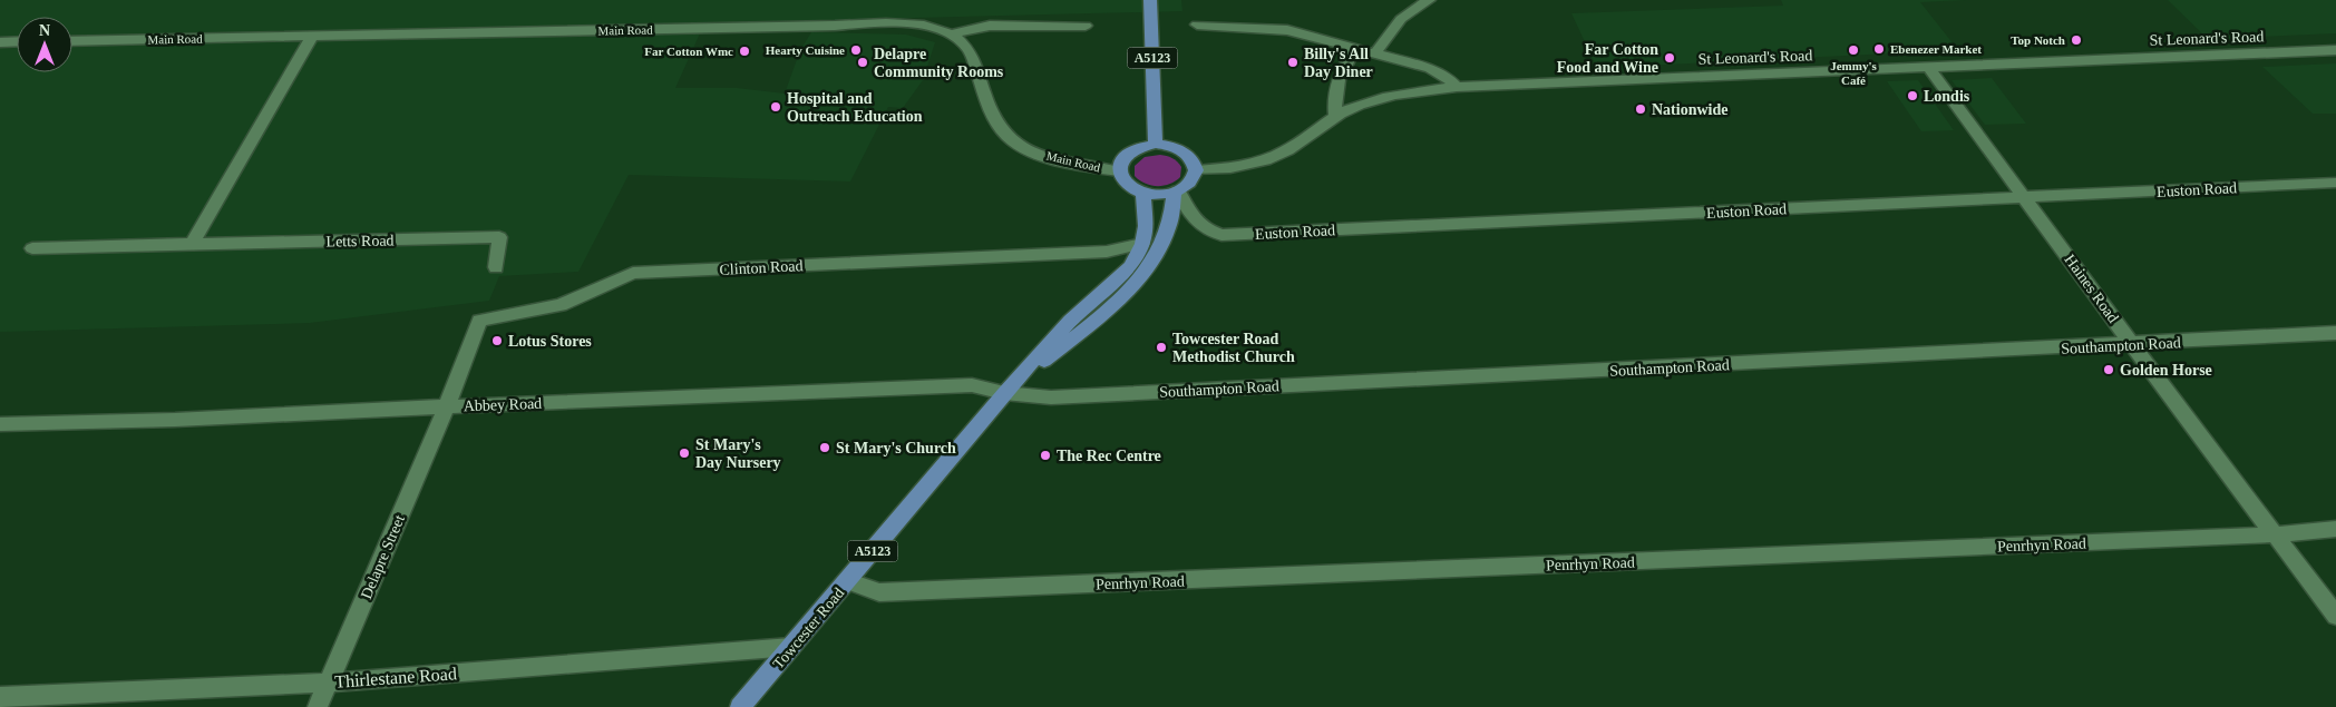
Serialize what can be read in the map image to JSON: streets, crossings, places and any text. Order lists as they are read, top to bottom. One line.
{"streets":{"main road":["A5123","Towcester Road"],"street":["Main Road","St Leonard's Road","Euston Road","Letts Road","Clinton Road","Haines Road","Southampton Road","Abbey Road","Penrhyn Road","Delapre Street","Thirlestane Road"]},"crossings":[["Main Road","St Leonard's Road"],["Main Road","A5123"],["Main Road","Euston Road"],["Main Road","Towcester Road"],["St Leonard's Road","A5123"],["St Leonard's Road","Euston Road"],["St Leonard's Road","Haines Road"],["St Leonard's Road","Towcester Road"],["A5123","Euston Road"],["A5123","Towcester Road"],["Euston Road","Haines Road"],["Euston Road","Towcester Road"],["Clinton Road","Abbey Road"],["Clinton Road","Delapre Street"],["Clinton Road","Towcester Road"],["Haines Road","Southampton Road"],["Haines Road","Penrhyn Road"],["Southampton Road","Abbey Road"],["Southampton Road","Towcester Road"],["Abbey Road","Delapre Street"],["Abbey Road","Towcester Road"],["Penrhyn Road","Towcester Road"],["Delapre Street","Thirlestane Road"],["Towcester Road","Thirlestane Road"]],"places":["Top Notch","Ebenezer Market","Hearty Cuisine","Jemmy's Café","Far Cotton Wmc","Far Cotton Food and Wine","Delapre Community Rooms","Billy's All Day Diner","Londis","Hospital and Outreach Education","Nationwide","Lotus Stores","Towcester Road Methodist Church","Golden Horse","St Mary's Church","St Mary's Day Nursery","The Rec Centre"],"north":"top"}
